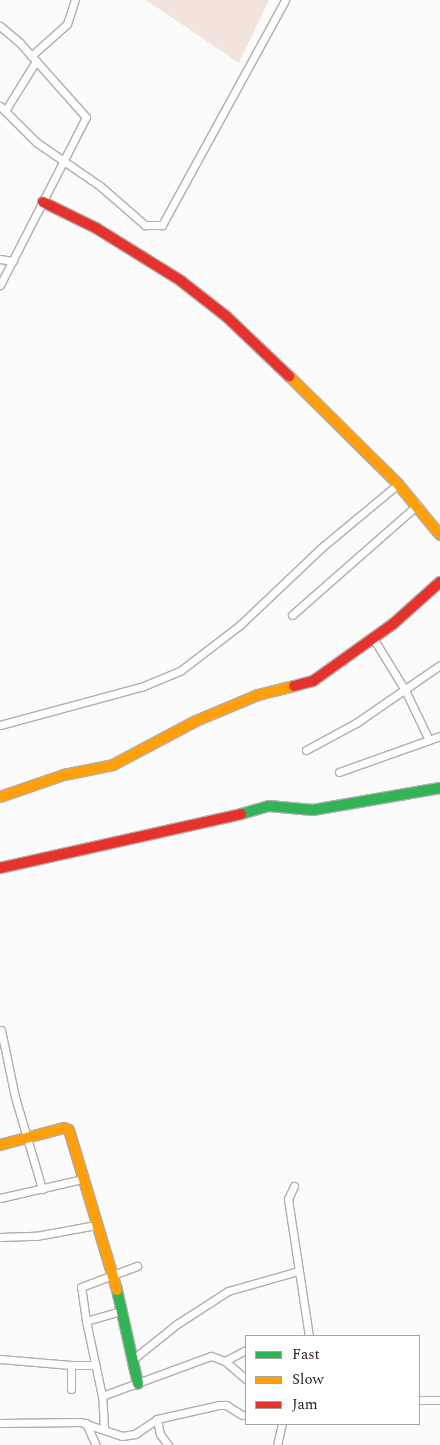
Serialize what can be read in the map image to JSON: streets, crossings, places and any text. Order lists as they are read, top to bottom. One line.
{"legend":["Fast","Slow","Jam"]}
